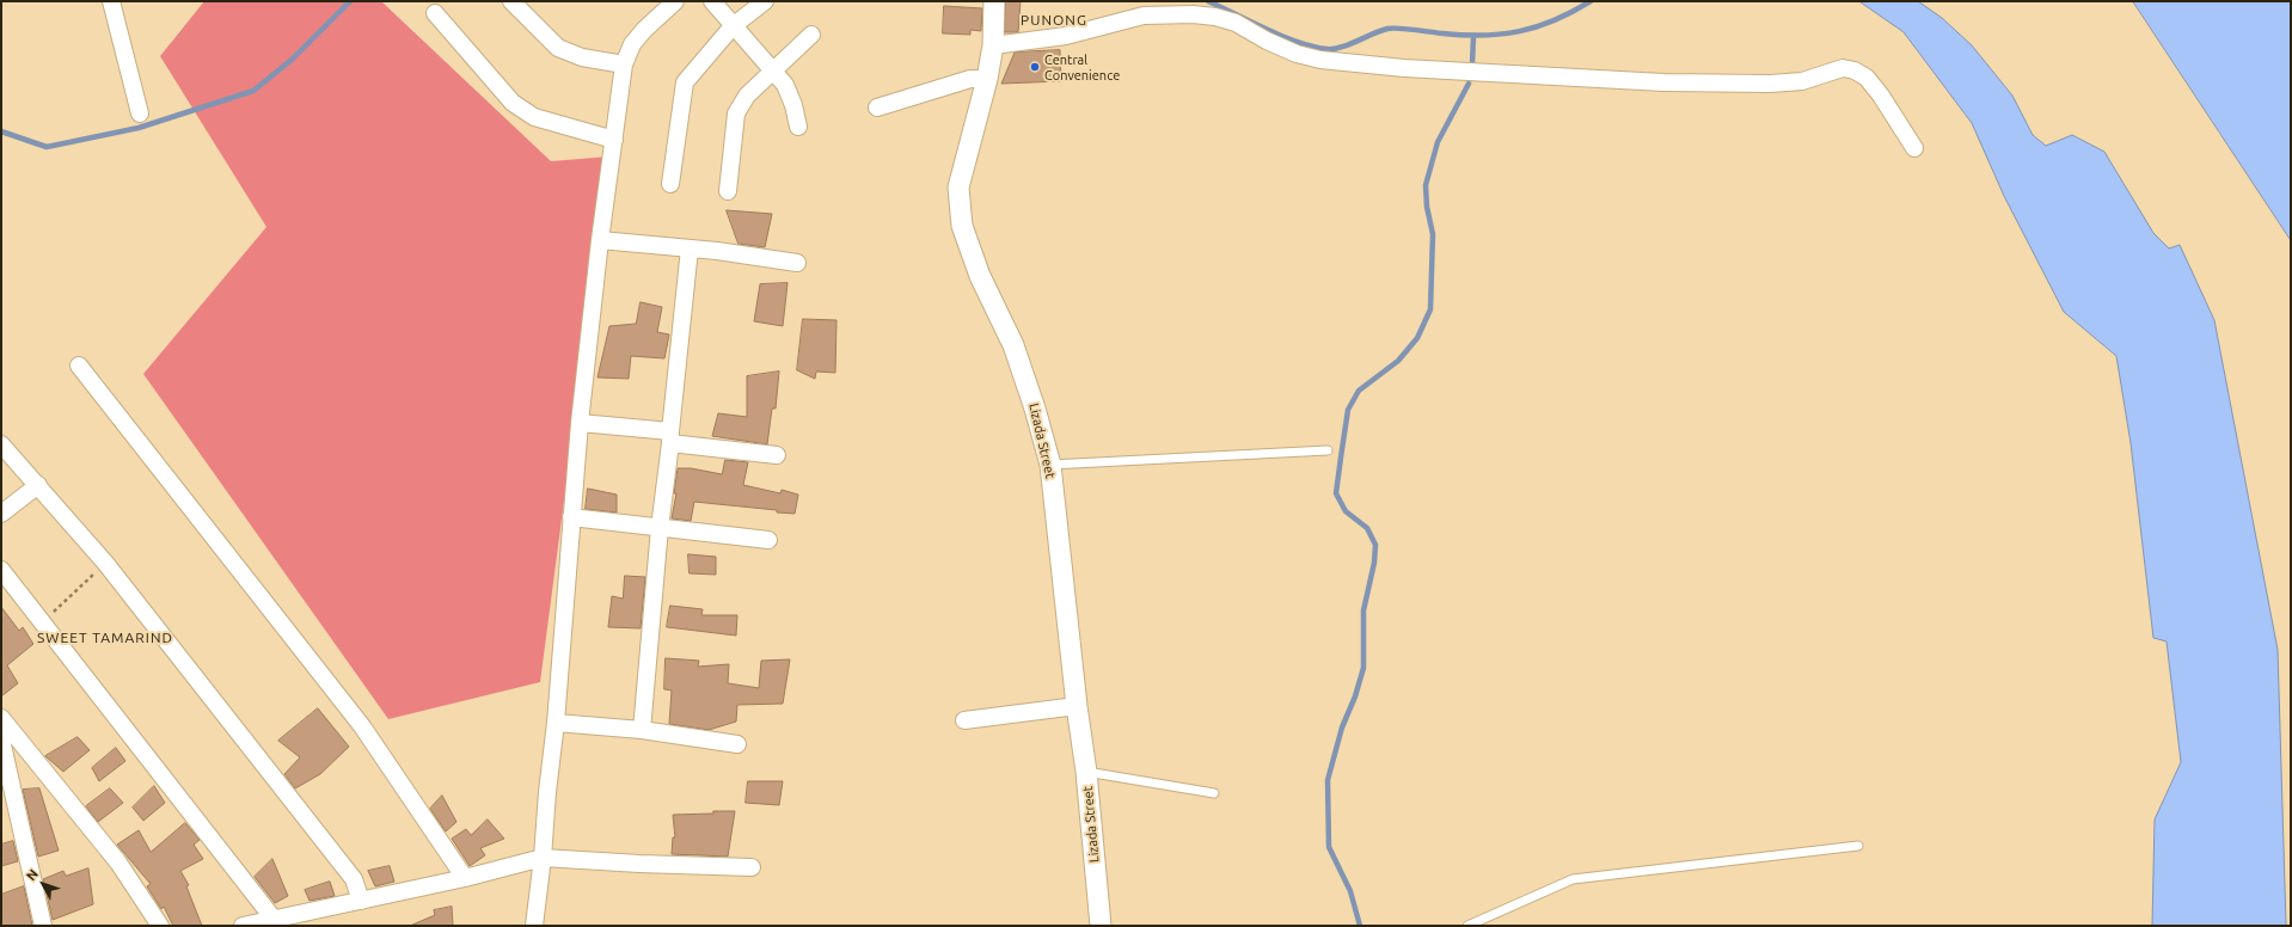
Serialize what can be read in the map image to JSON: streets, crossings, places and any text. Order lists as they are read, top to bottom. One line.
{"streets":{"street":["Lizada Street"]},"districts":["PUNONG","SWEET TAMARIND"],"places":["Central Convenience"],"north":"top left"}
